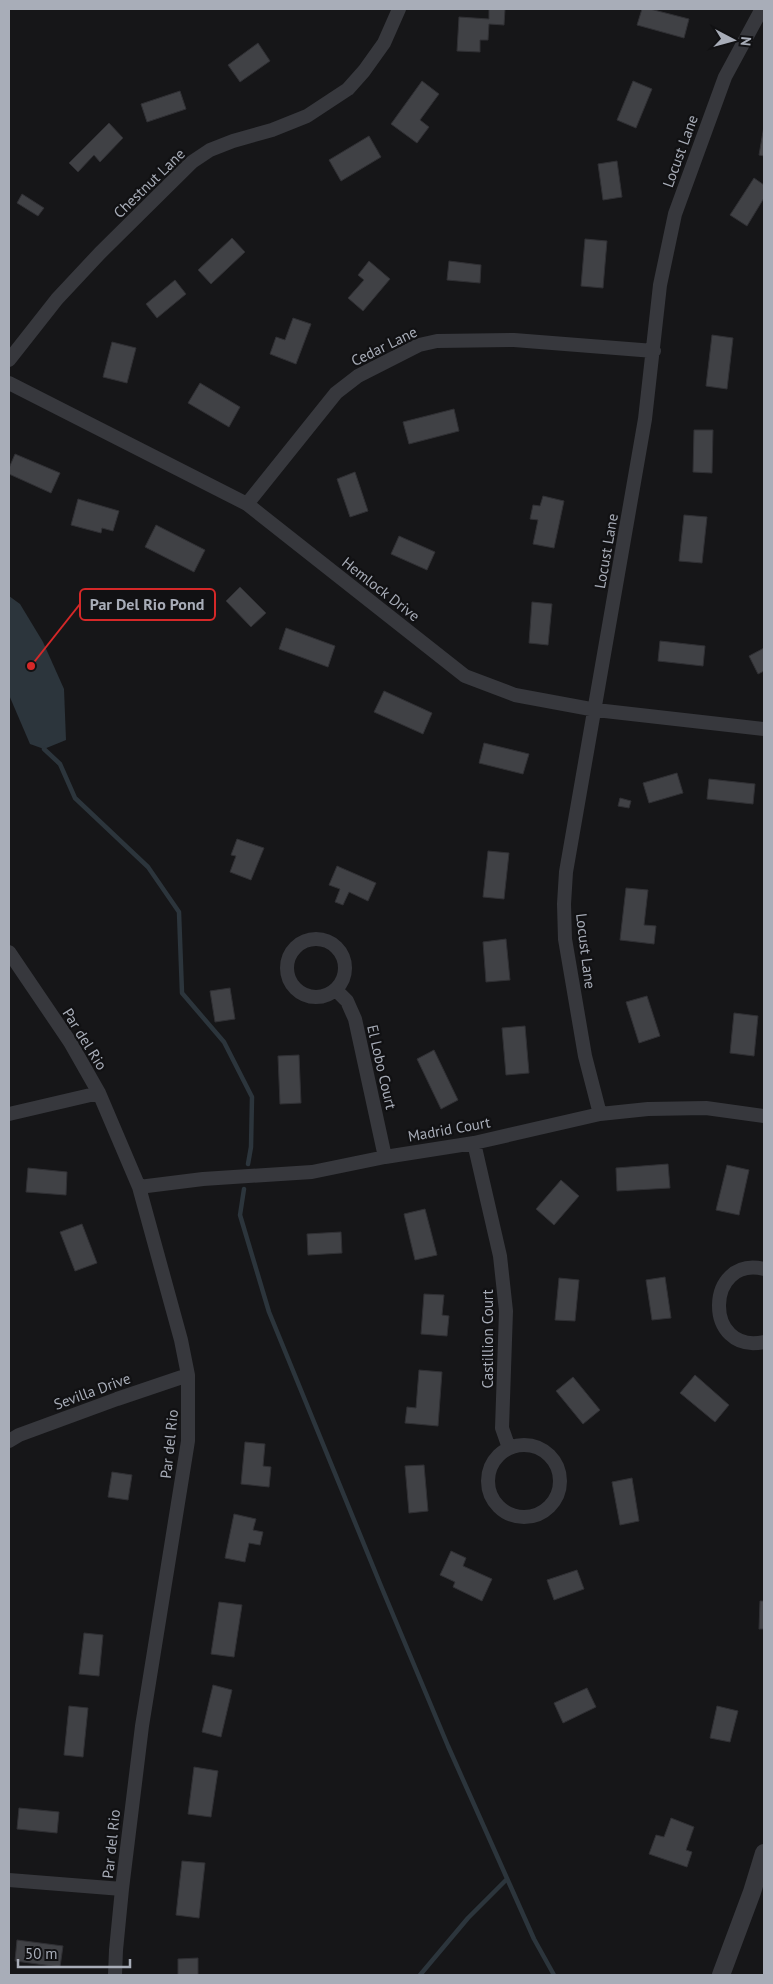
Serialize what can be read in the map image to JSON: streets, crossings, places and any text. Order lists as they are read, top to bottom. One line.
{"streets":{"street":["Locust Lane","Chestnut Lane","Cedar Lane","Hemlock Drive","Par del Rio","El Lobo Court","Madrid Court","Castillion Court","Sevilla Drive"]},"crossings":[["Locust Lane","Cedar Lane"],["Locust Lane","Hemlock Drive"],["Locust Lane","Madrid Court"],["Cedar Lane","Hemlock Drive"],["Par del Rio","Madrid Court"],["Par del Rio","Sevilla Drive"],["El Lobo Court","Madrid Court"],["Madrid Court","Castillion Court"]],"places":["Par Del Rio Pond"],"scale_bar":"50 m","north":"right"}
